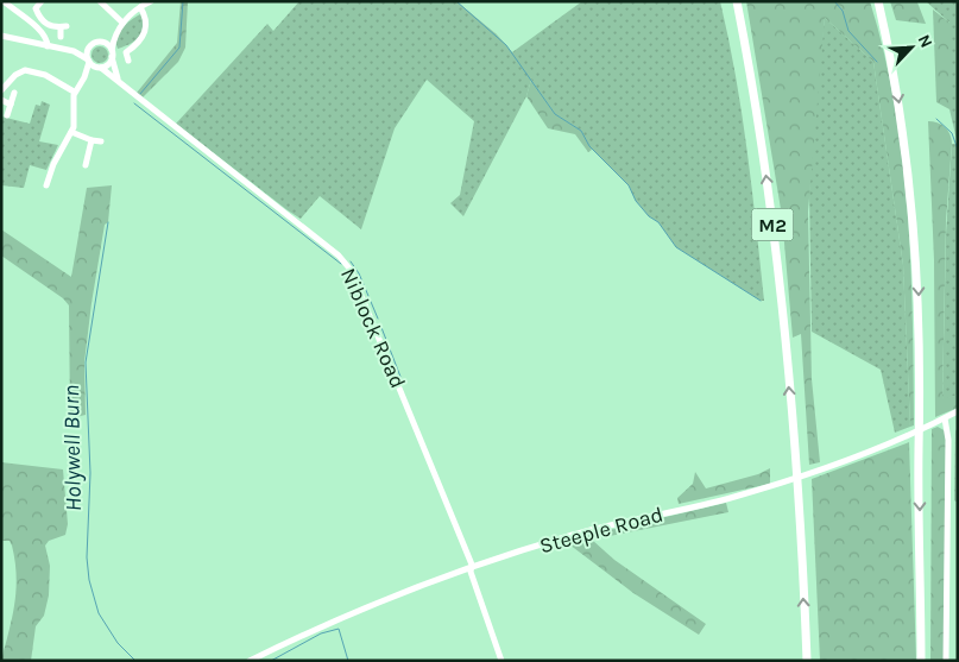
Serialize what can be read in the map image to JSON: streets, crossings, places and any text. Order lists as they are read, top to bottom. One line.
{"streets":{"highway":["M2"],"street":["Niblock Road","Steeple Road"]},"crossings":[["Niblock Road","Steeple Road"]],"water":["Holywell Burn"],"north":"top right"}
